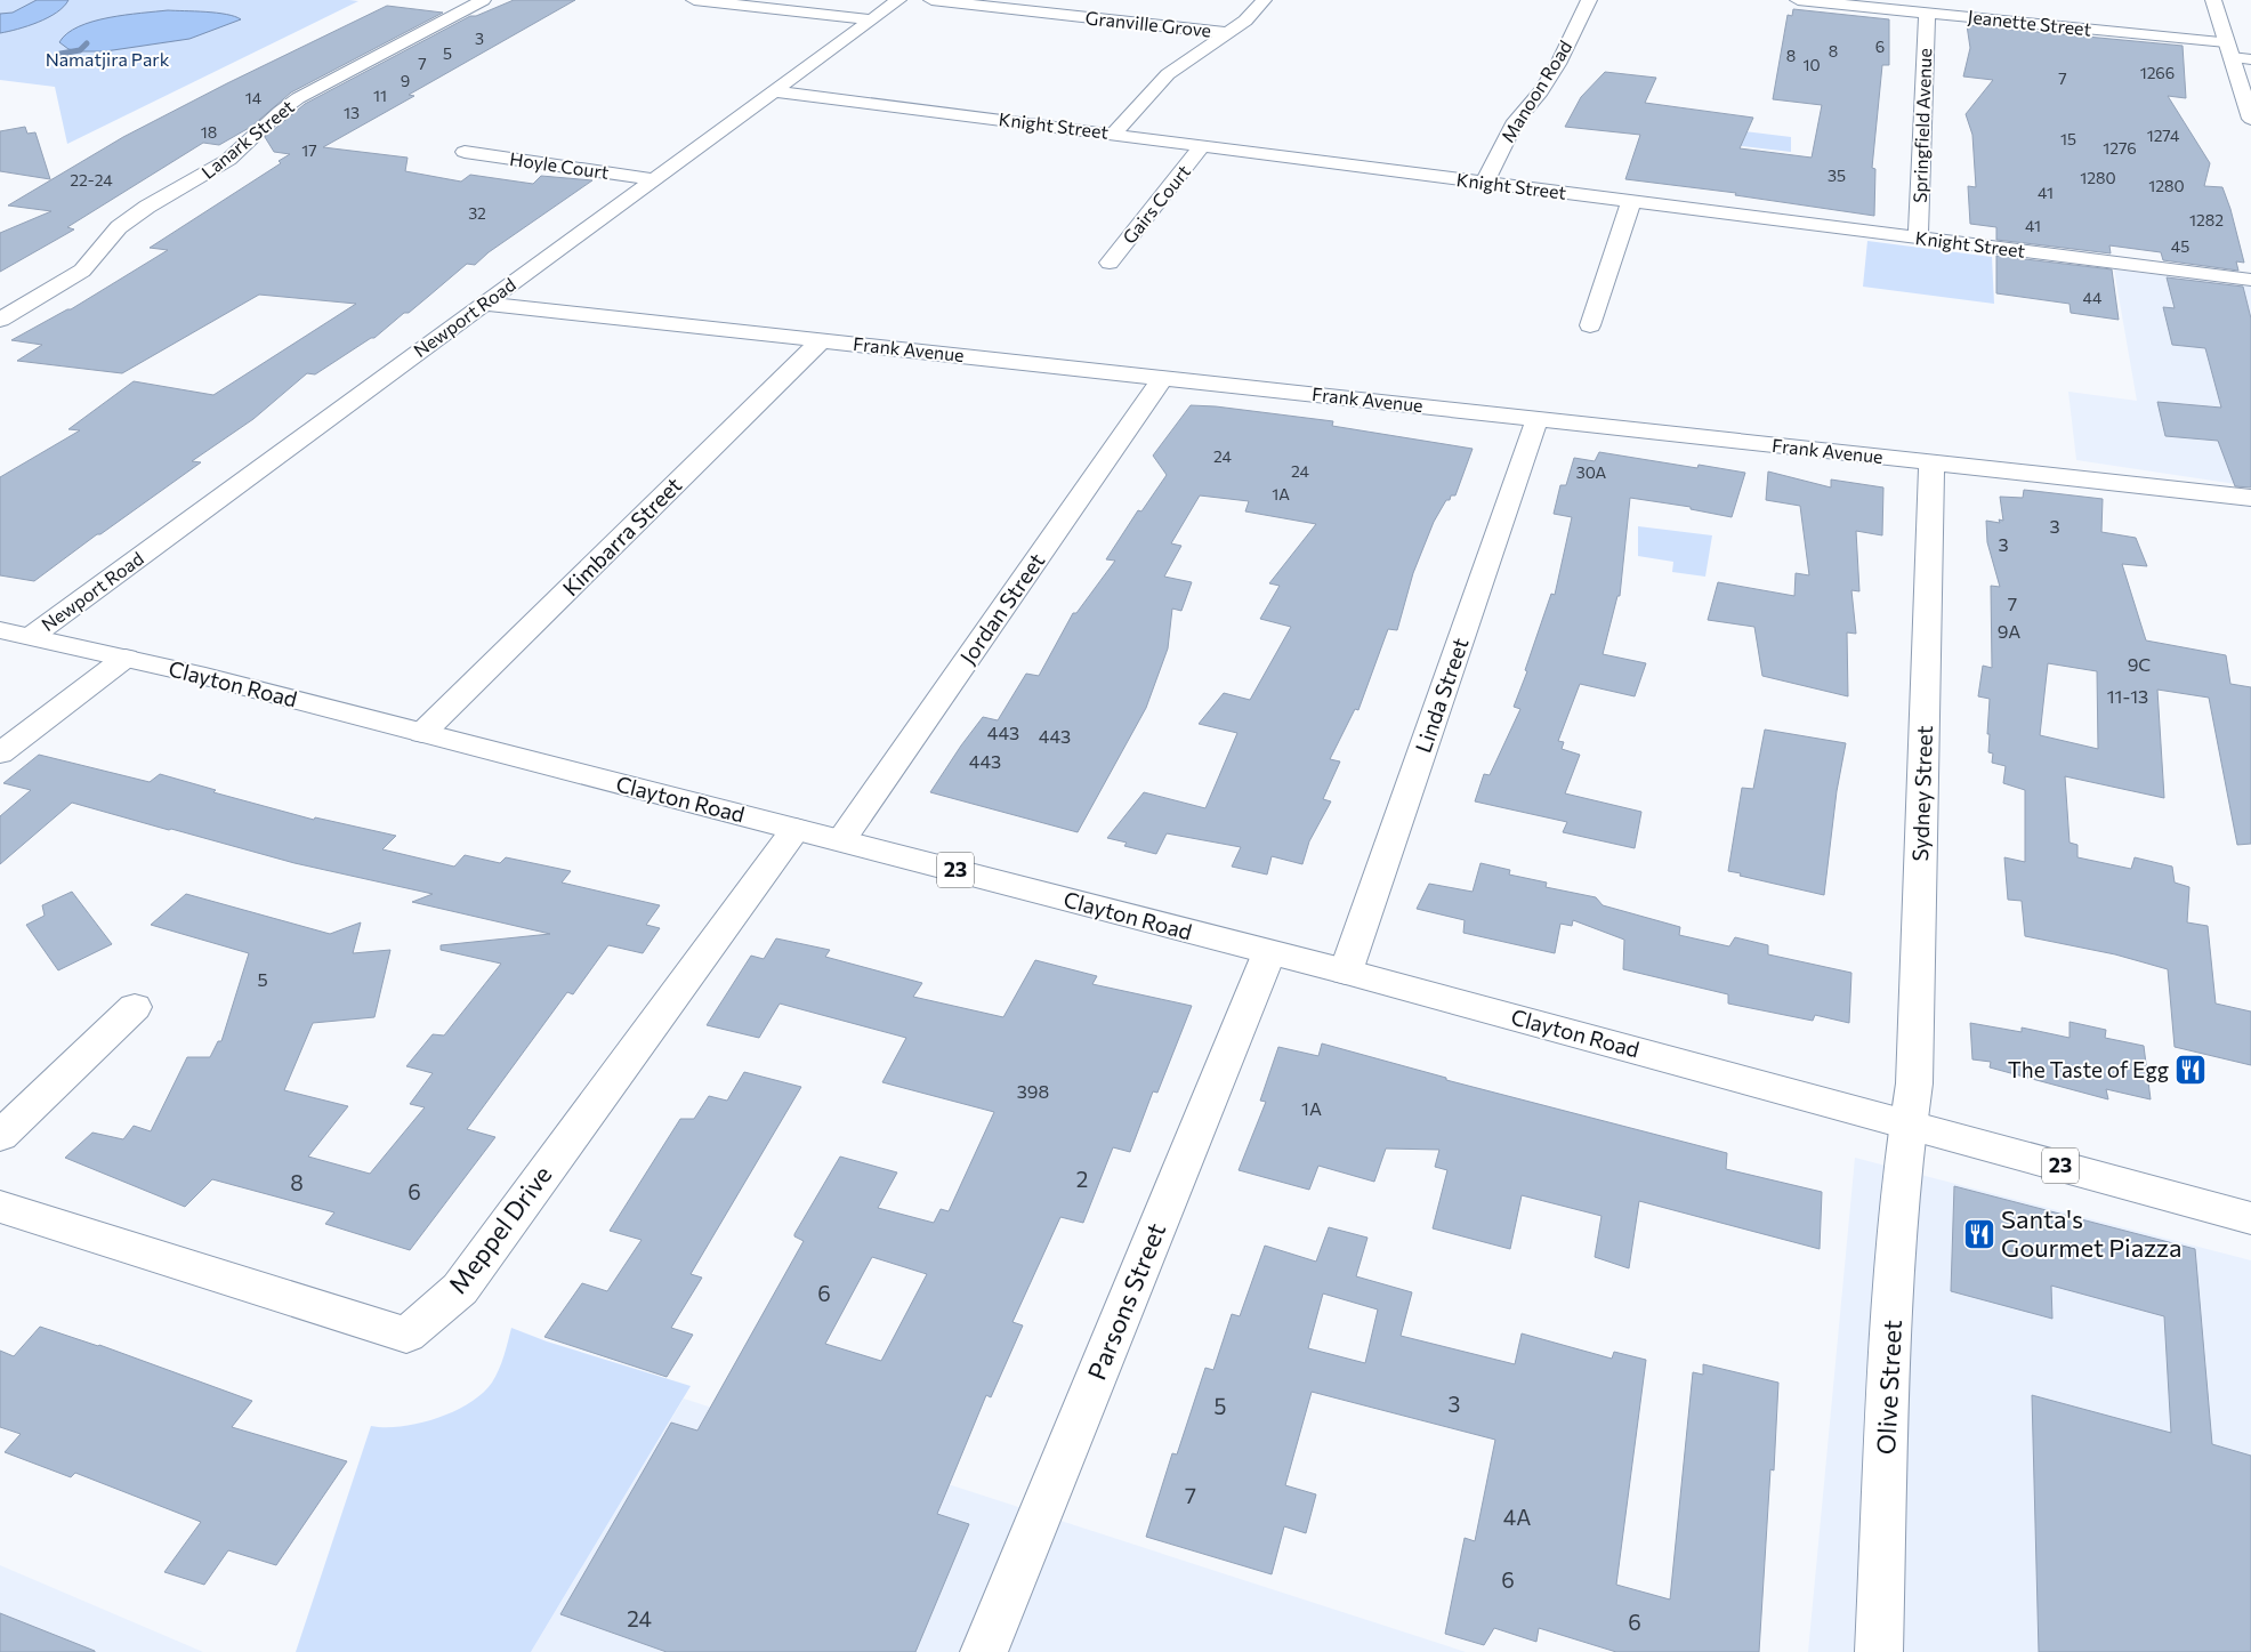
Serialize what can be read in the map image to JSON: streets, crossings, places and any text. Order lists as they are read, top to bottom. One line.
{"streets":{"street":["Jeanette Street","Granville Grove","Manoon Road","Knight Street","Springfield Avenue","Lanark Street","Hoyle Court","Gairs Court","Newport Road","Frank Avenue","Kimbarra Street","Jordan Street","Clayton Road","Linda Street","Sydney Street","23","Meppel Drive","Parsons Street","Olive Street"]},"crossings":[["Jeanette Street","Springfield Avenue"],["Manoon Road","Knight Street"],["Knight Street","Springfield Avenue"],["Knight Street","Gairs Court"],["Knight Street","Newport Road"],["Hoyle Court","Newport Road"],["Newport Road","Frank Avenue"],["Newport Road","Clayton Road"],["Frank Avenue","Kimbarra Street"],["Frank Avenue","Jordan Street"],["Frank Avenue","Linda Street"],["Frank Avenue","Sydney Street"],["Kimbarra Street","Clayton Road"],["Jordan Street","Clayton Road"],["Clayton Road","Linda Street"],["Clayton Road","Sydney Street"],["Clayton Road","Meppel Drive"],["Clayton Road","Parsons Street"],["Clayton Road","Olive Street"],["Sydney Street","Olive Street"]],"parks":["Namatjira Park"],"places":{"restaurant":["The Taste of Egg","Santa's Gourmet Piazza"]},"house_numbers":["3","6","8","5","8","7","10","1266","7","9","11","14","13","18","1274","15","1276","17","35","1280","22-24","1280","41","32","1282","41","45","44","24","24","30A","1A","3","3","7","9A","9C","11-13","443","443","443","5","398","1A","2","8","6","6","3","5","7","4A","6","24","6"]}
